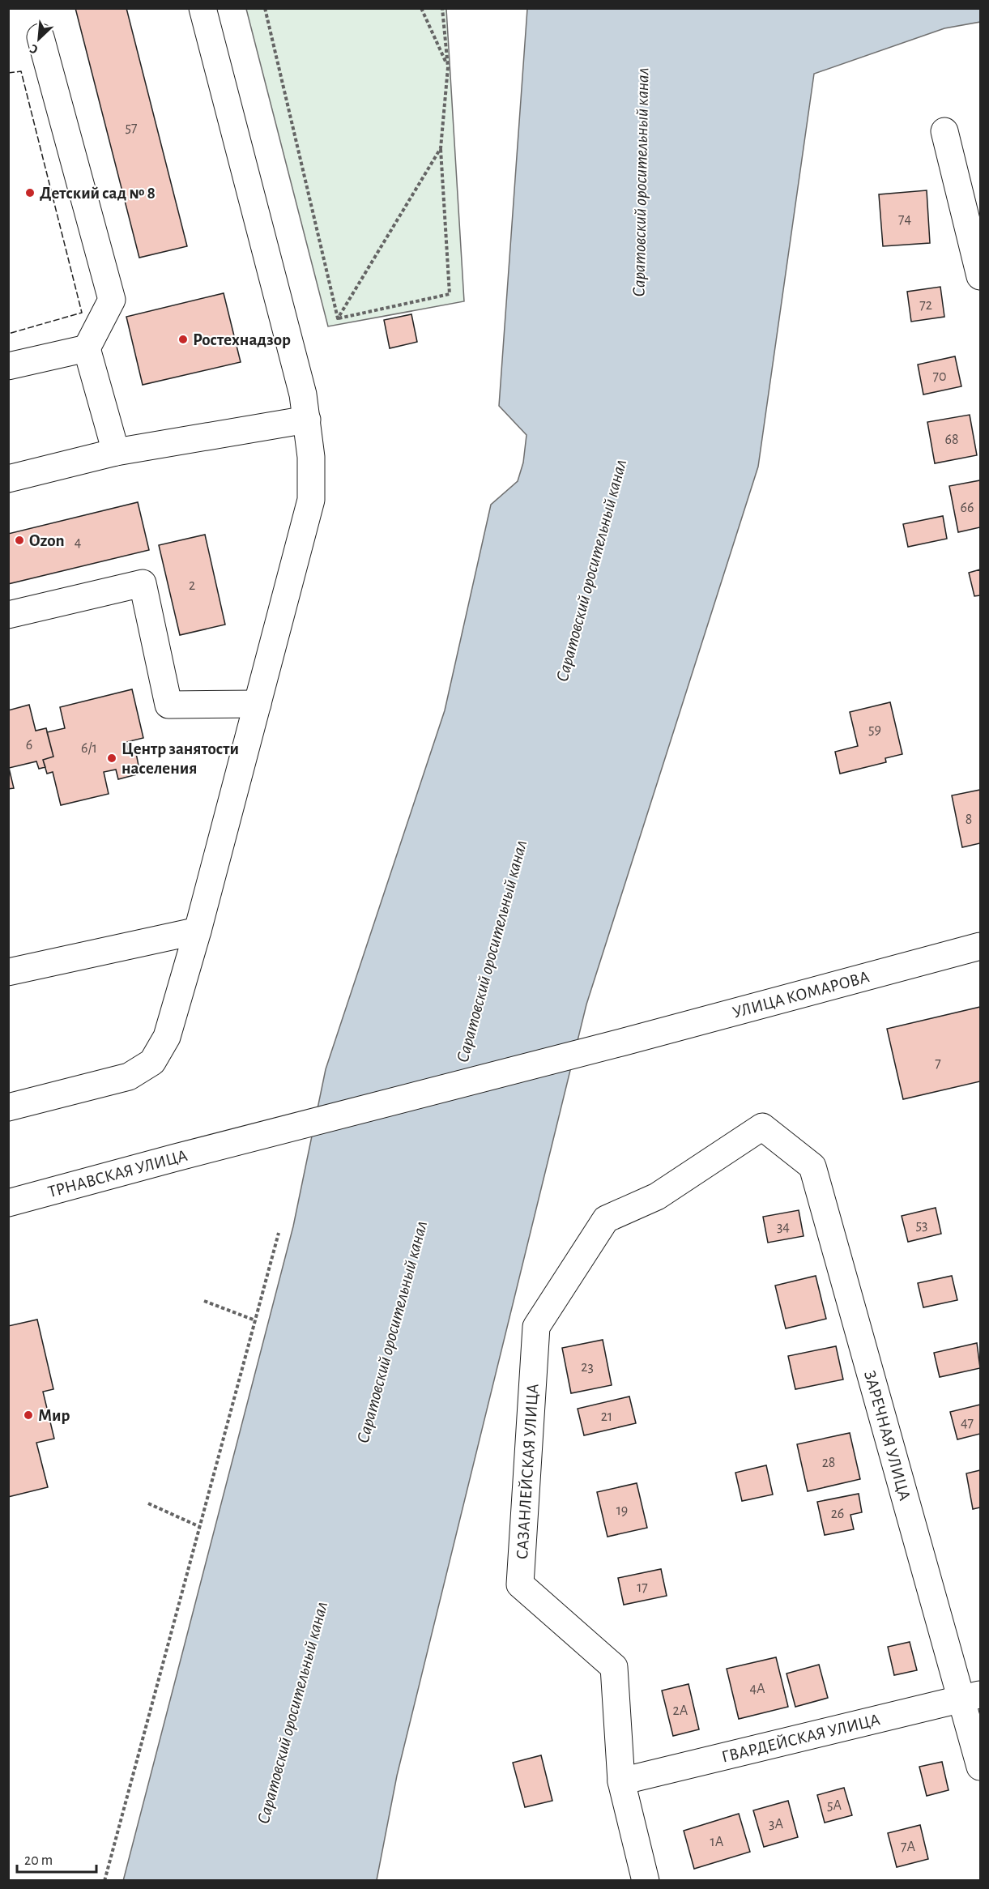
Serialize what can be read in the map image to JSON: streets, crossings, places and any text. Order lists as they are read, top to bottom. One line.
{"streets":{"street":["УЛИЦА КОМАРОВА","ТРНАВСКАЯ УЛИЦА","ЗАРЕЧНАЯ УЛИЦА","САЗАНЛЕЙСКАЯ УЛИЦА","ГВАРДЕЙСКАЯ УЛИЦА"]},"crossings":[["УЛИЦА КОМАРОВА","ТРНАВСКАЯ УЛИЦА"],["ЗАРЕЧНАЯ УЛИЦА","САЗАНЛЕЙСКАЯ УЛИЦА"],["ЗАРЕЧНАЯ УЛИЦА","ГВАРДЕЙСКАЯ УЛИЦА"],["САЗАНЛЕЙСКАЯ УЛИЦА","ГВАРДЕЙСКАЯ УЛИЦА"]],"water":["Саратовский оросительный канал"],"places":["Детский сад № 8","Ростехнадзор","Ozon","Центр занятости населения","Мир"],"house_numbers":["57","74","72","70","68","66","4","2","59","6","6/1","8","7","53","34","23","21","47","28","19","26","17","4А","2А","5А","3А","1А","7А"],"scale_bar":"20 m","north":"bottom left"}
